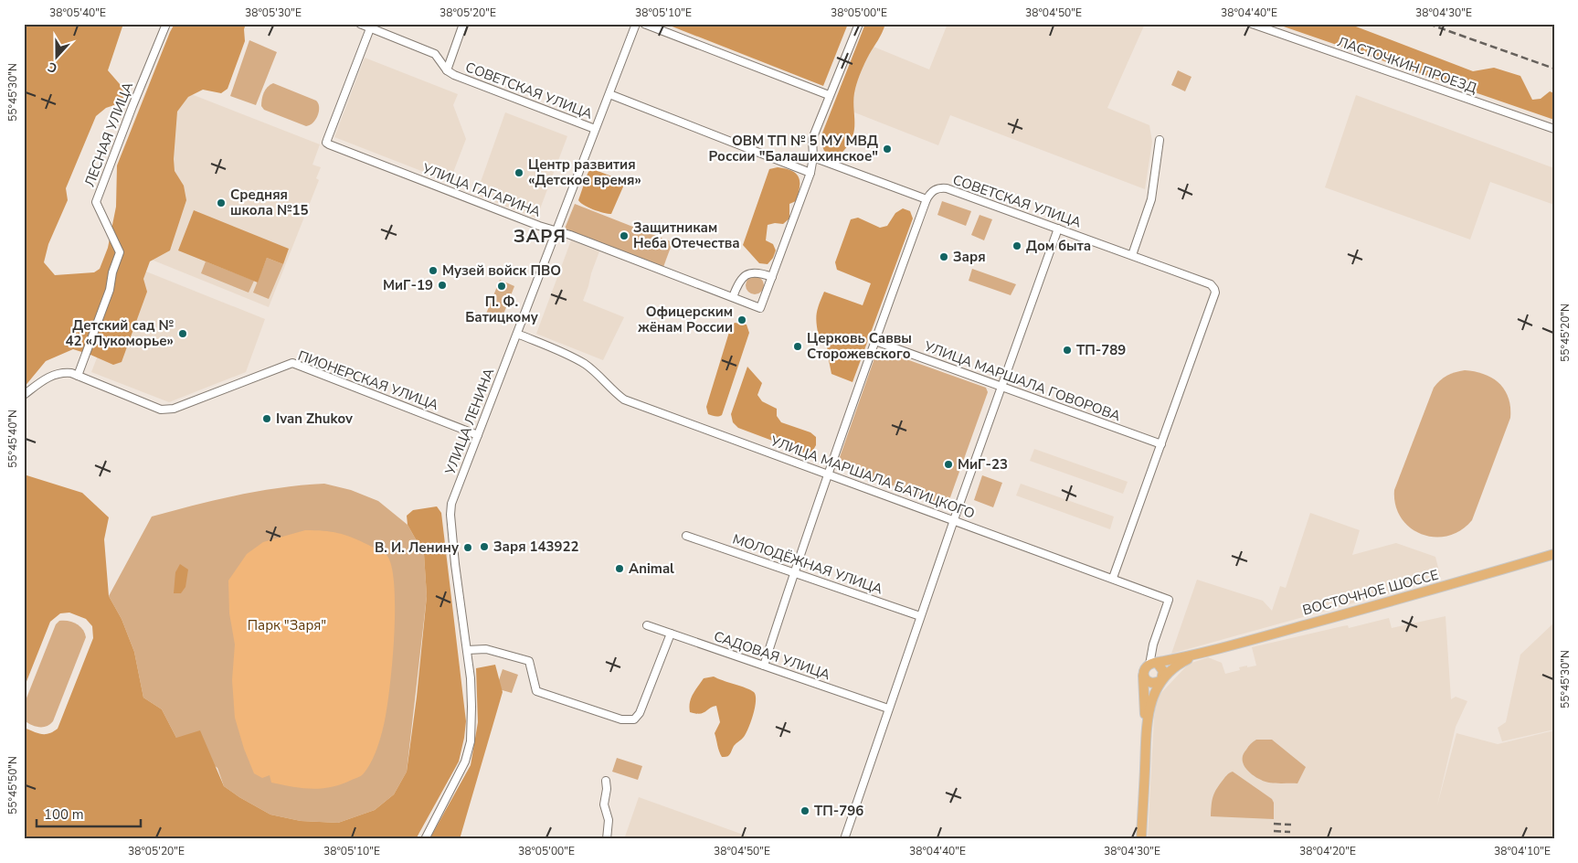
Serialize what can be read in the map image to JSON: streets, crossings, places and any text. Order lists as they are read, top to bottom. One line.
{"streets":{"main road":["ВОСТОЧНОЕ ШОССЕ"],"street":["ЛАСТОЧКИН ПРОЕЗД","СОВЕТСКАЯ УЛИЦА","ЛЕСНАЯ УЛИЦА","УЛИЦА ГАГАРИНА","ПИОНЕРСКАЯ УЛИЦА","УЛИЦА МАРШАЛА ГОВОРОВА","УЛИЦА ЛЕНИНА","УЛИЦА МАРШАЛА БАТИЦКОГО","МОЛОДЁЖНАЯ УЛИЦА","САДОВАЯ УЛИЦА"]},"crossings":[["СОВЕТСКАЯ УЛИЦА","УЛИЦА ГАГАРИНА"],["СОВЕТСКАЯ УЛИЦА","УЛИЦА МАРШАЛА ГОВОРОВА"],["СОВЕТСКАЯ УЛИЦА","УЛИЦА ЛЕНИНА"],["ЛЕСНАЯ УЛИЦА","ПИОНЕРСКАЯ УЛИЦА"],["УЛИЦА ГАГАРИНА","УЛИЦА ЛЕНИНА"],["ПИОНЕРСКАЯ УЛИЦА","УЛИЦА ЛЕНИНА"],["УЛИЦА ЛЕНИНА","УЛИЦА МАРШАЛА БАТИЦКОГО"],["УЛИЦА МАРШАЛА БАТИЦКОГО","ВОСТОЧНОЕ ШОССЕ"]],"districts":["ЗАРЯ"],"parks":["Парк \"Заря\""],"places":["ОВМ ТП № 5 МУ МВД России \"Балашихинское\"","Центр развития «Детское время»","Средняя школа №15","Защитникам Неба Отечества","Дом быта","Заря","Музей войск ПВО","МиГ-19","П. Ф. Батицкому","Офицерским жёнам России","Детский сад № 42 «Лукоморье»","Церковь Саввы Сторожевского","ТП-789","Ivan Zhukov","МиГ-23","Заря 143922","В. И. Ленину","Animal","ТП-796"],"scale_bar":"100 m","north":"bottom","coordinates":["38°05'40\"E","38°05'30\"E","38°05'20\"E","38°05'10\"E","38°05'00\"E","38°04'50\"E","38°04'40\"E","38°04'30\"E","55°45'30\"N","55°45'20\"N","55°45'40\"N","55°45'50\"N","38°04'20\"E","38°04'10\"E"]}
